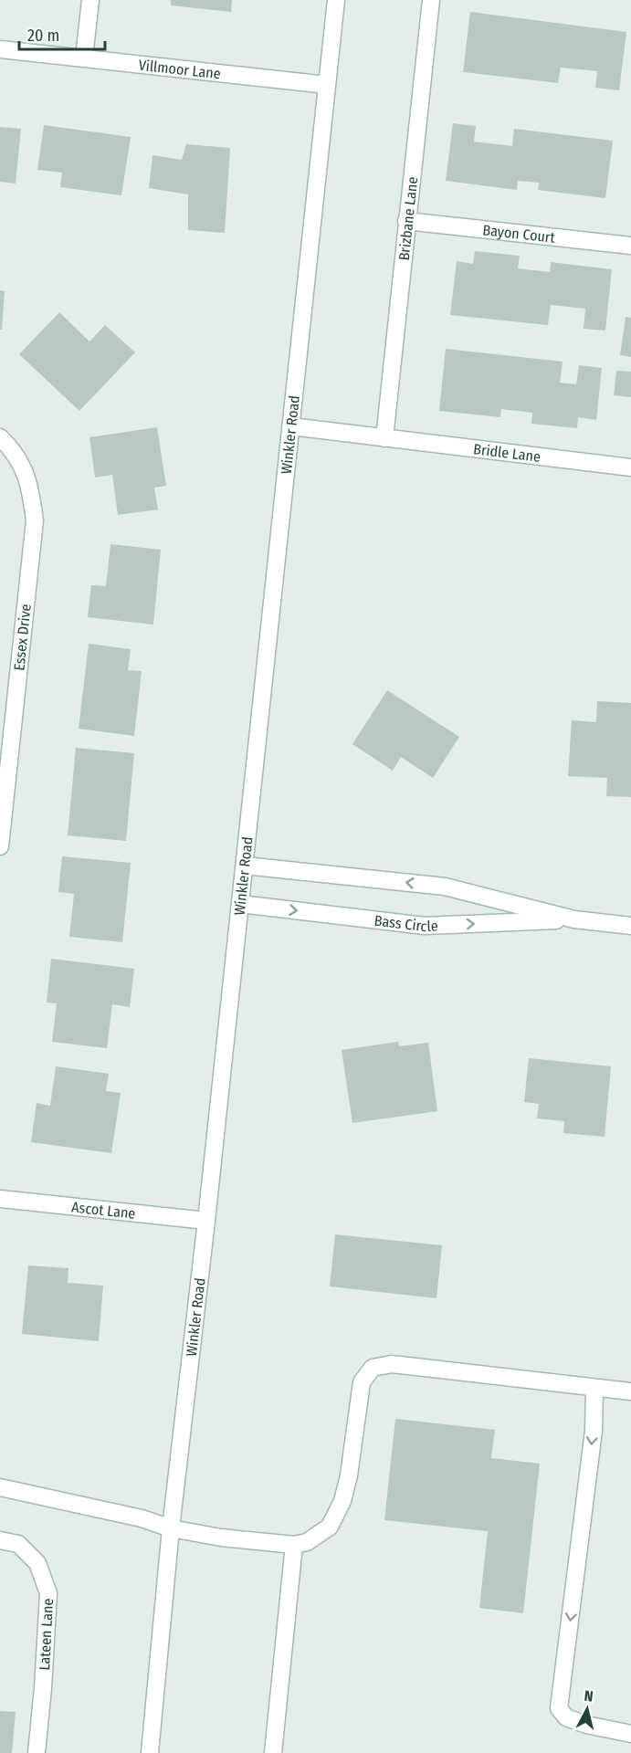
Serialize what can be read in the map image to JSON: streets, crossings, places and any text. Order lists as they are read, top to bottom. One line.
{"streets":{"street":["Villmoor Lane","Brizbane Lane","Bayon Court","Winkler Road","Bridle Lane","Essex Drive","Bass Circle","Ascot Lane","Lateen Lane"]},"crossings":[["Villmoor Lane","Winkler Road"],["Brizbane Lane","Bayon Court"],["Brizbane Lane","Bridle Lane"],["Winkler Road","Bridle Lane"],["Winkler Road","Bass Circle"],["Winkler Road","Ascot Lane"]],"scale_bar":"20 m","north":"top"}
